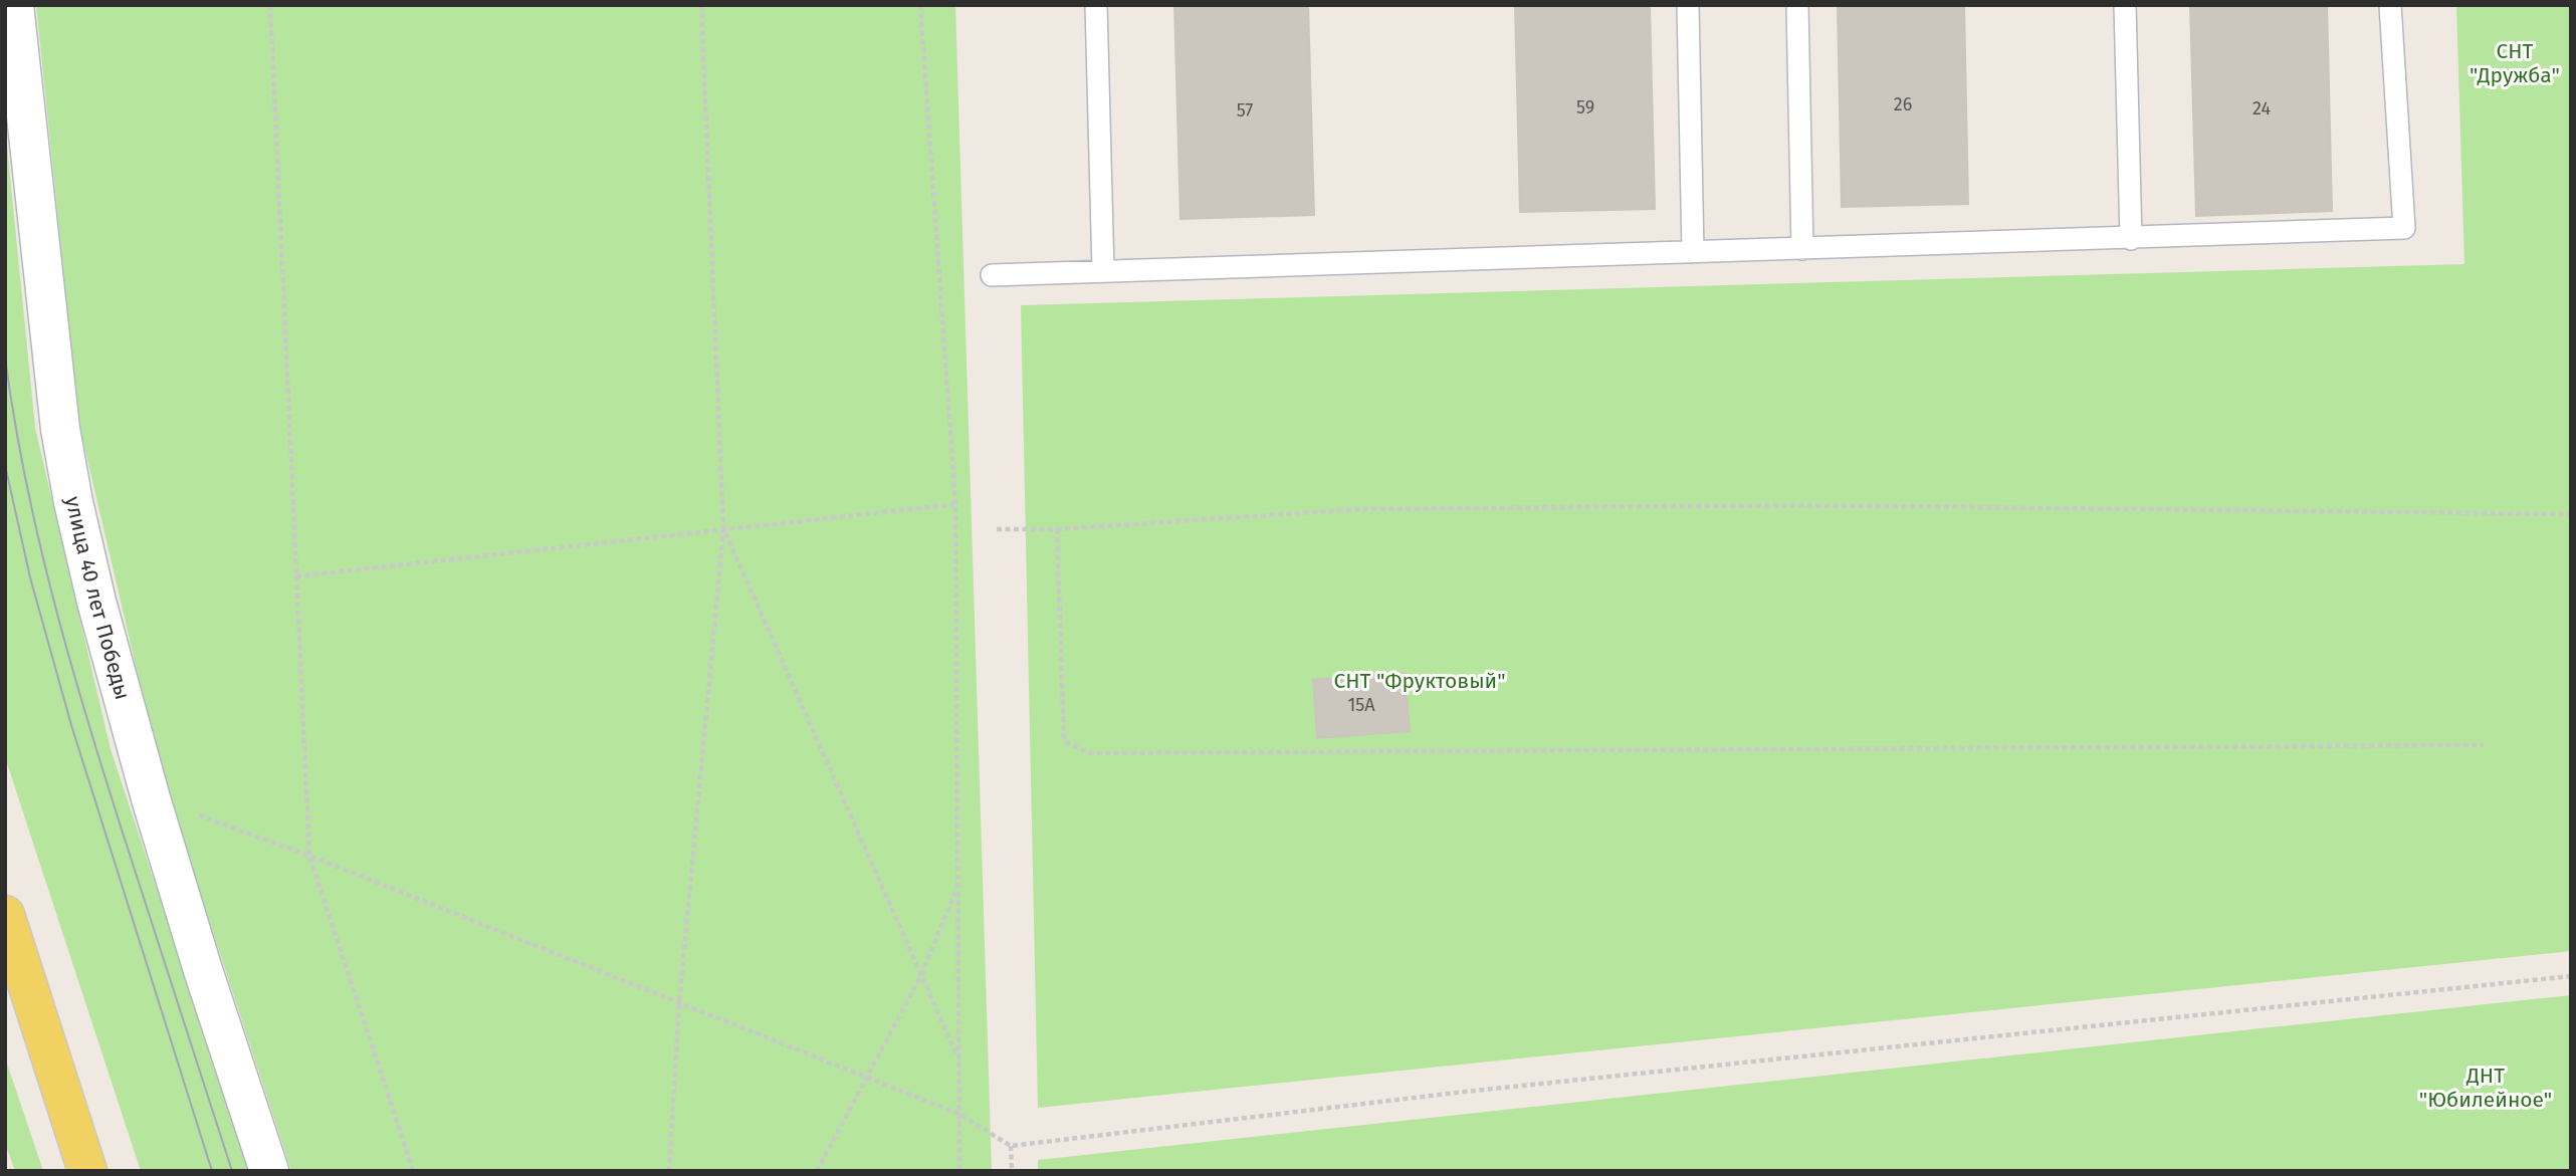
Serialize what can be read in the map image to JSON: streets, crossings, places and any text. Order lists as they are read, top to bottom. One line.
{"streets":{"street":["улица 40 лет Победы"]},"parks":["СНТ \"Дружба\"","СНТ \"Фруктовый\"","ДНТ \"Юбилейное\""],"house_numbers":["26","59","24","57","15А"]}
